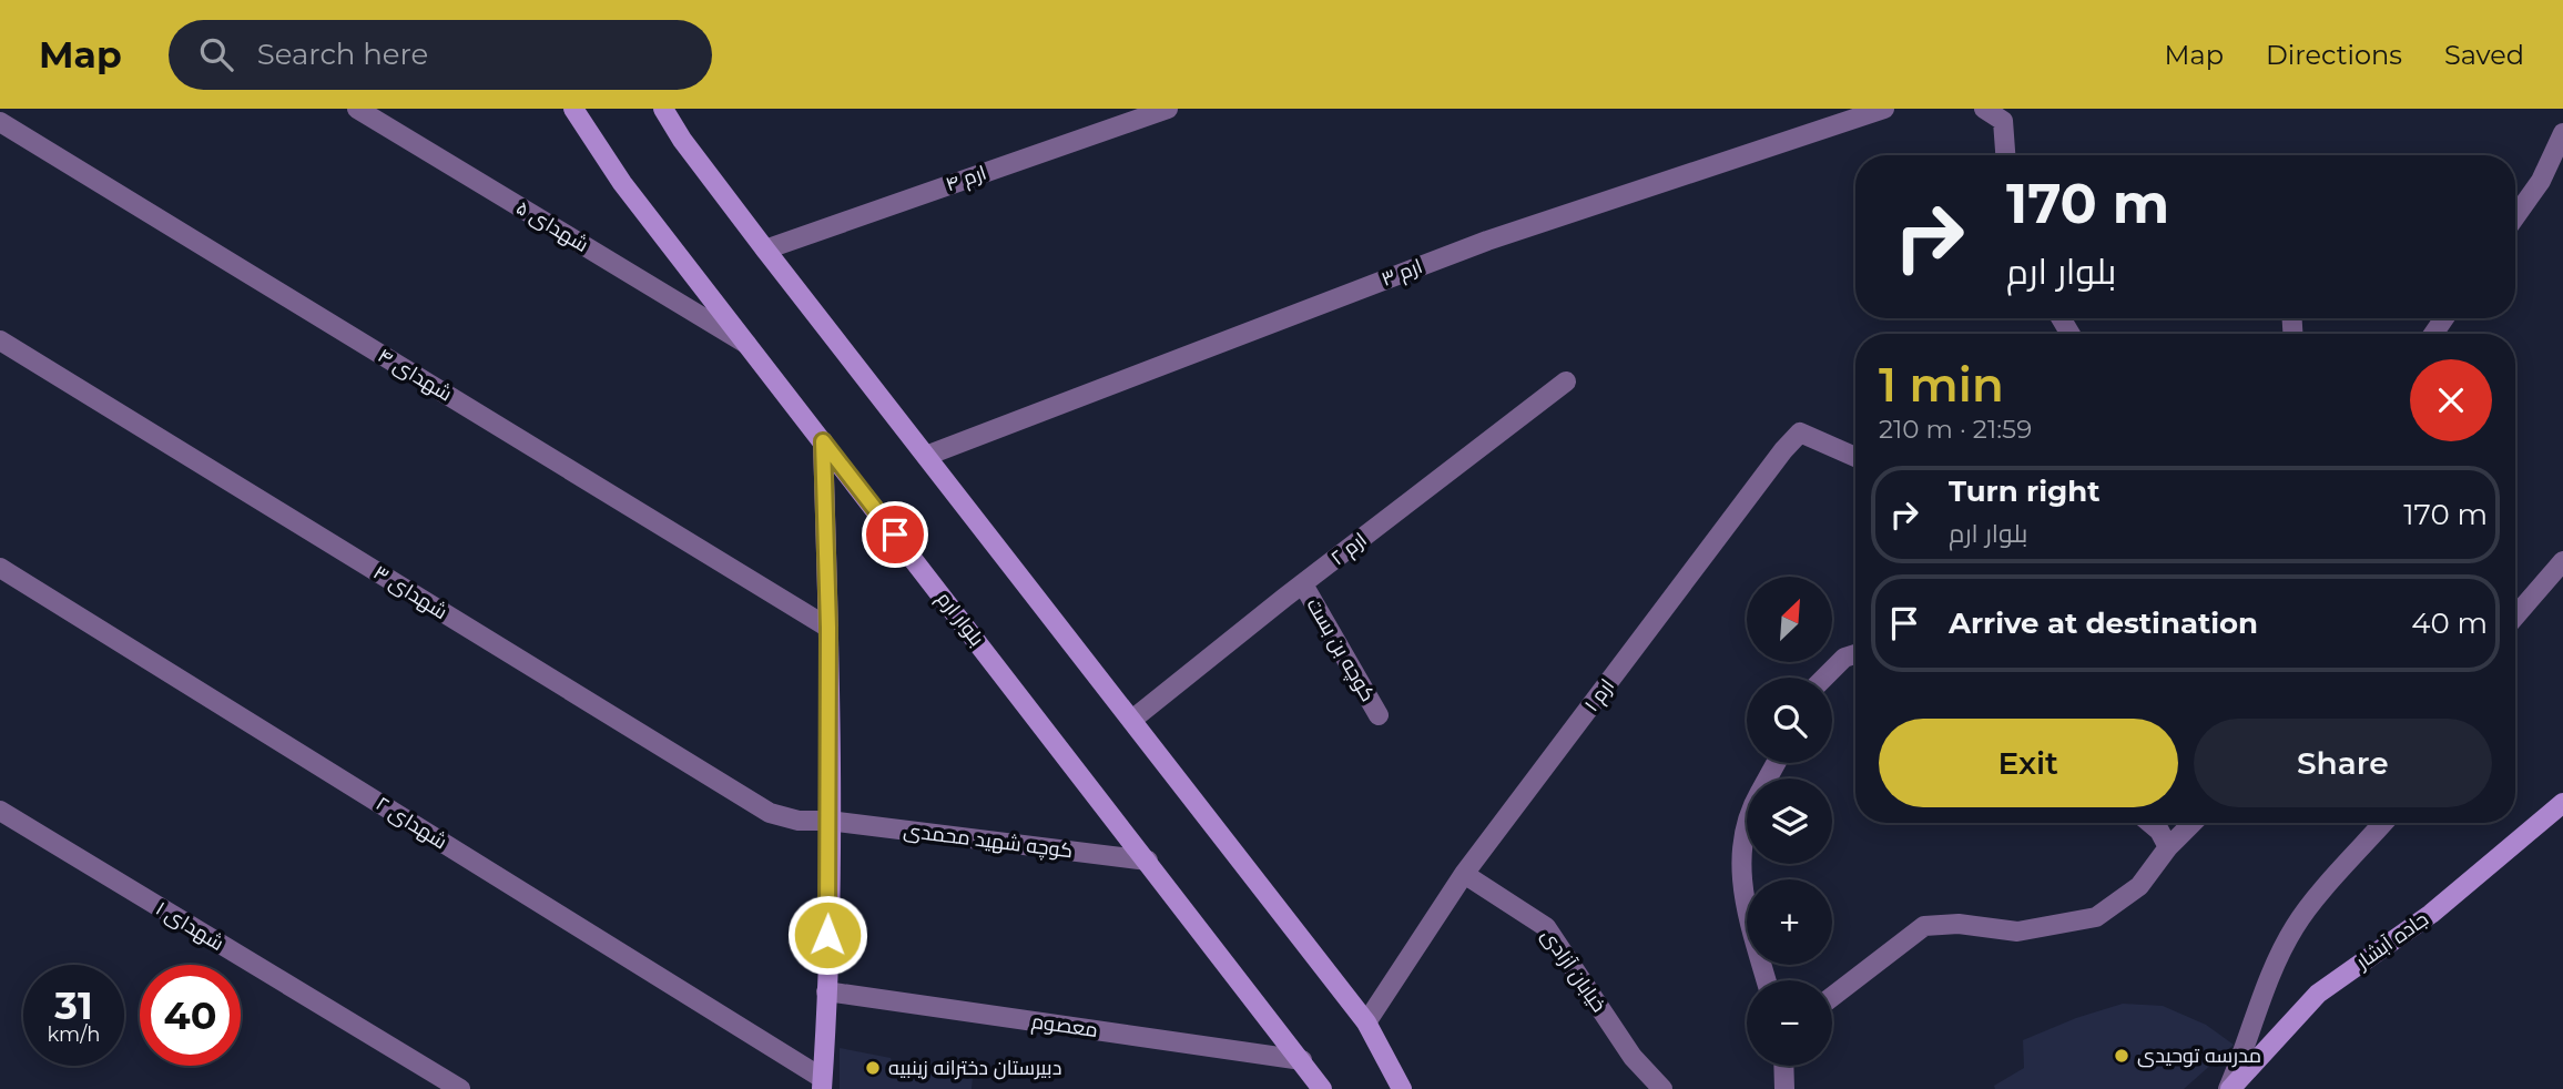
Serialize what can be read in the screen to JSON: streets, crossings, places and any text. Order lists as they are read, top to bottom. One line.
{"streets":{"main road":["بلوار ارم","جاده آبشار"],"street":["ارم ۴","شهدای ۵","ارم ۳","شهدای ۴","ارم ۲","شهدای ۳","کوچه بن بست","ارم ۱","شهدای ۲","کوچه شهید محمدی","شهدای ۱","خیابان آزادی","معصوم"]},"crossings":[["شهدای ۵","بلوار ارم"],["ارم ۲","کوچه بن بست"],["شهدای ۳","کوچه شهید محمدی"],["بلوار ارم","کوچه شهید محمدی"],["بلوار ارم","معصوم"],["ارم ۱","خیابان آزادی"]],"places":["مدرسه توحیدی","دبیرستان دخترانه زینبیه"],"north":"top right","page":{"header":"Map","search":"Search here","nav":["Map","Directions","Saved"],"turn":["170 m","بلوار ارم"],"heading":["1 min","210 m · 21:59"],"list":[{"name":"Turn right","note":"بلوار ارم","value":"170 m"},{"name":"Arrive at destination","value":"40 m"}],"map_buttons":["+","−"],"buttons":["Exit","Share"],"speed":"31 km/h","limit":"40"}}
